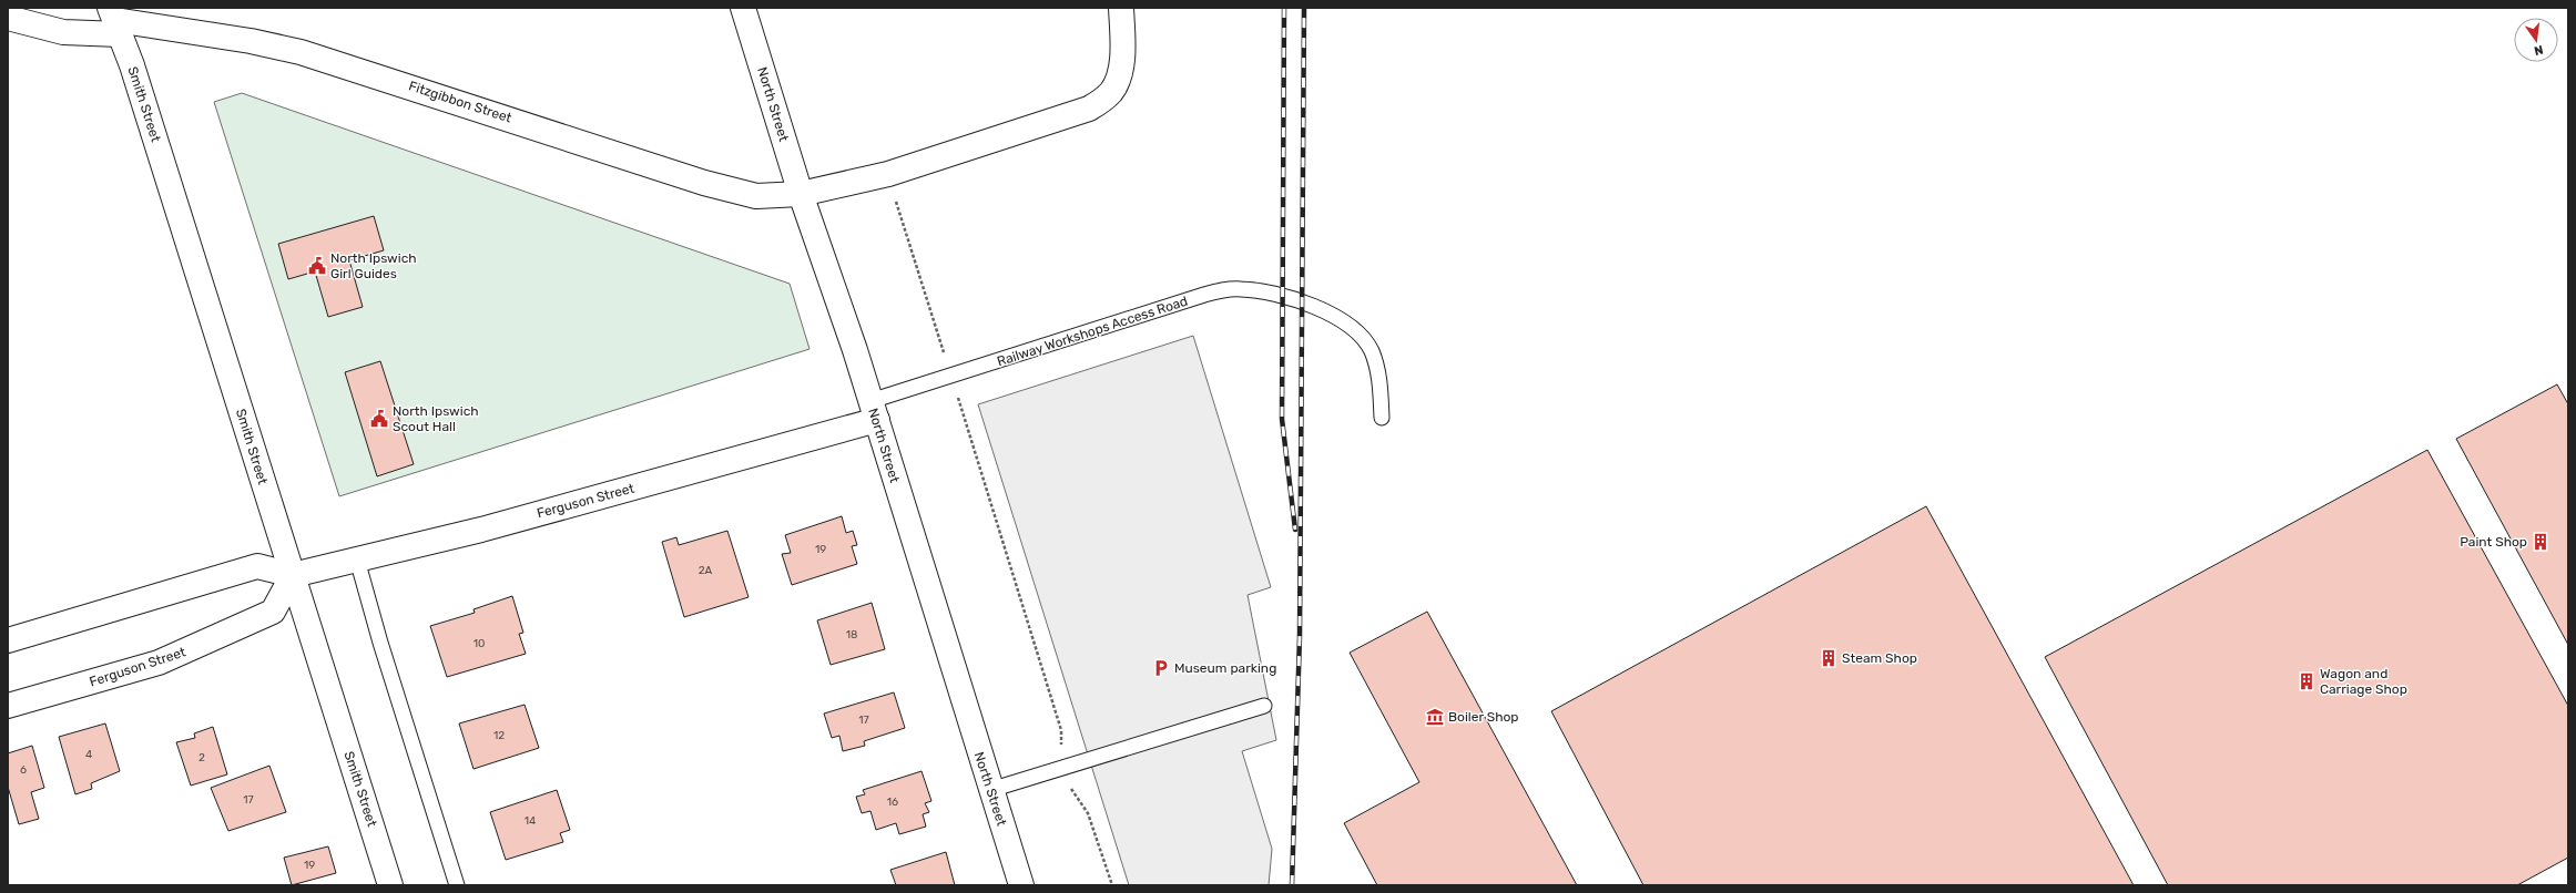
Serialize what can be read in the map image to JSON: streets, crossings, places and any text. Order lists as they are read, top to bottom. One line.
{"streets":{"street":["Fitzgibbon Street","Smith Street","North Street","Ferguson Street"],"lane":["Railway Workshops Access Road"]},"crossings":[["Fitzgibbon Street","Smith Street"],["Fitzgibbon Street","North Street"],["Smith Street","Ferguson Street"],["North Street","Railway Workshops Access Road"],["North Street","Ferguson Street"],["Railway Workshops Access Road","Ferguson Street"]],"places":{"public building":["North Ipswich Girl Guides","North Ipswich Scout Hall"],"building":["Paint Shop","Steam Shop","Wagon and Carriage Shop"],"parking":["Museum parking"],"museum":["Boiler Shop"]},"house_numbers":["19","2A","18","10","17","12","4","2","6","17","16","14","19"],"north":"bottom"}
